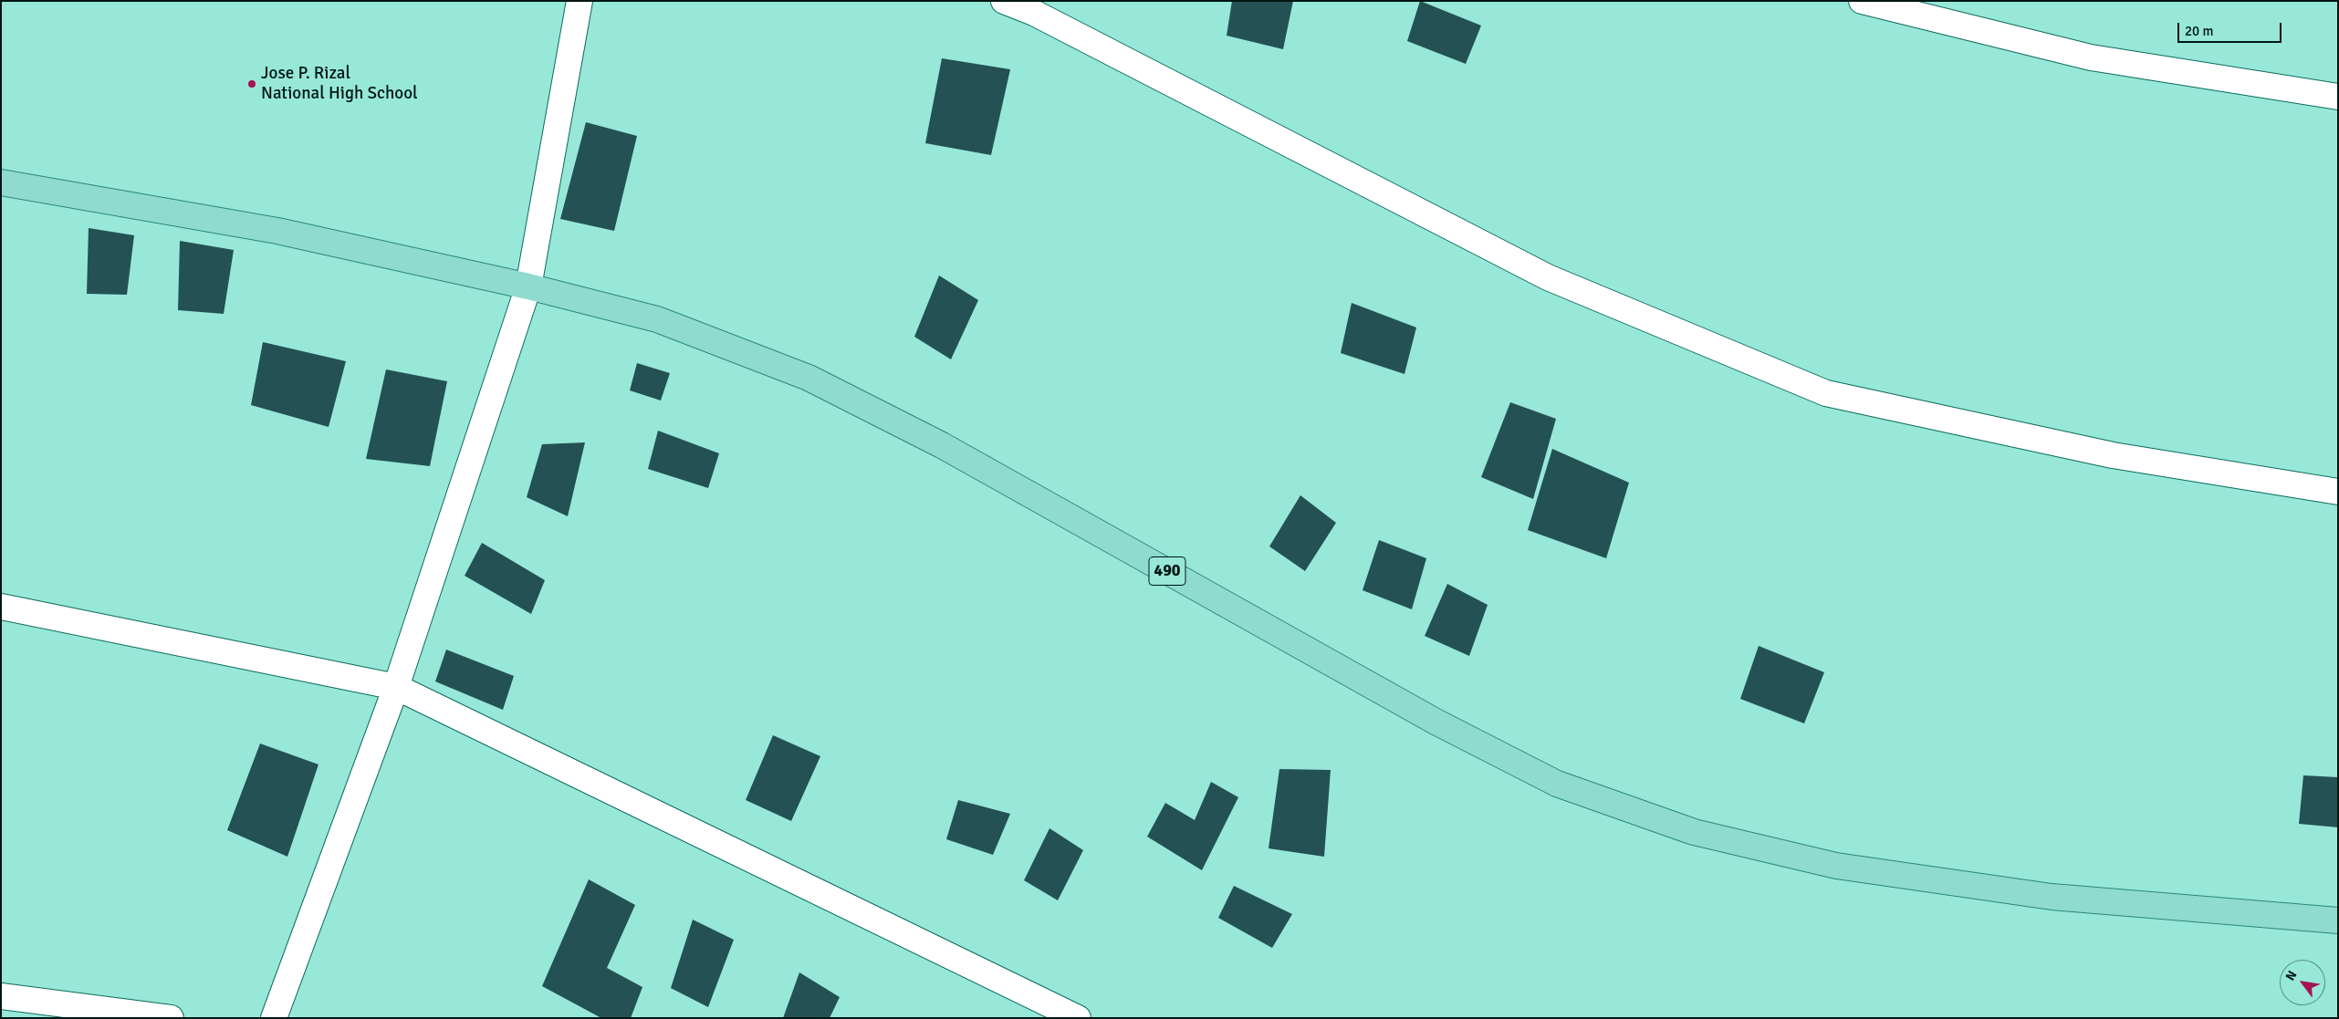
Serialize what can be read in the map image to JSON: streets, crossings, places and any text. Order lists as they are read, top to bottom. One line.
{"streets":{"main road":["490"]},"places":["Jose P. Rizal National High School"],"scale_bar":"20 m","north":"top left"}
